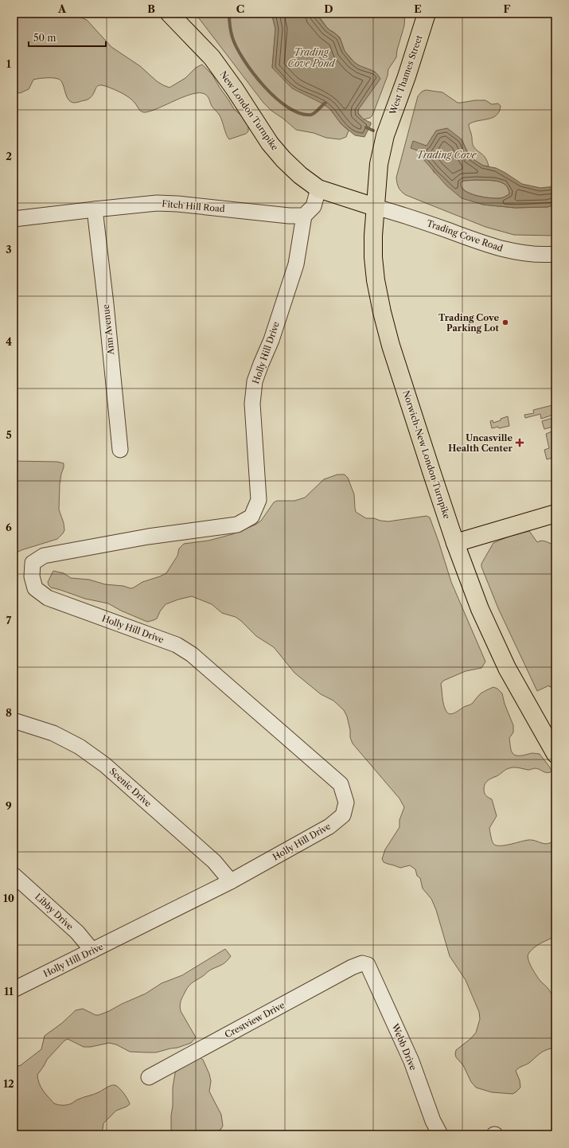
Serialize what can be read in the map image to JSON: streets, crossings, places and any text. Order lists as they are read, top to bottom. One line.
{"streets":{"main road":["West Thames Street","New London Turnpike","Norwich-New London Turnpike"],"street":["Fitch Hill Road","Trading Cove Road","Ann Avenue","Holly Hill Drive","Scenic Drive","Libby Drive","Crestview Drive","Webb Drive"]},"crossings":[["West Thames Street","Norwich-New London Turnpike"],["New London Turnpike","Trading Cove Road"],["New London Turnpike","Norwich-New London Turnpike"],["Fitch Hill Road","Ann Avenue"],["Fitch Hill Road","Holly Hill Drive"],["Trading Cove Road","Norwich-New London Turnpike"],["Holly Hill Drive","Scenic Drive"],["Holly Hill Drive","Libby Drive"],["Crestview Drive","Webb Drive"]],"water":["Trading Cove Pond","Trading Cove"],"places":{"other":["Trading Cove Parking Lot"],"health":["Uncasville Health Center"]},"scale_bar":"50 m","grid":{"columns":["A","B","C","D","E","F"],"rows":["1","2","3","4","5","6","7","8","9","10","11","12"]}}
